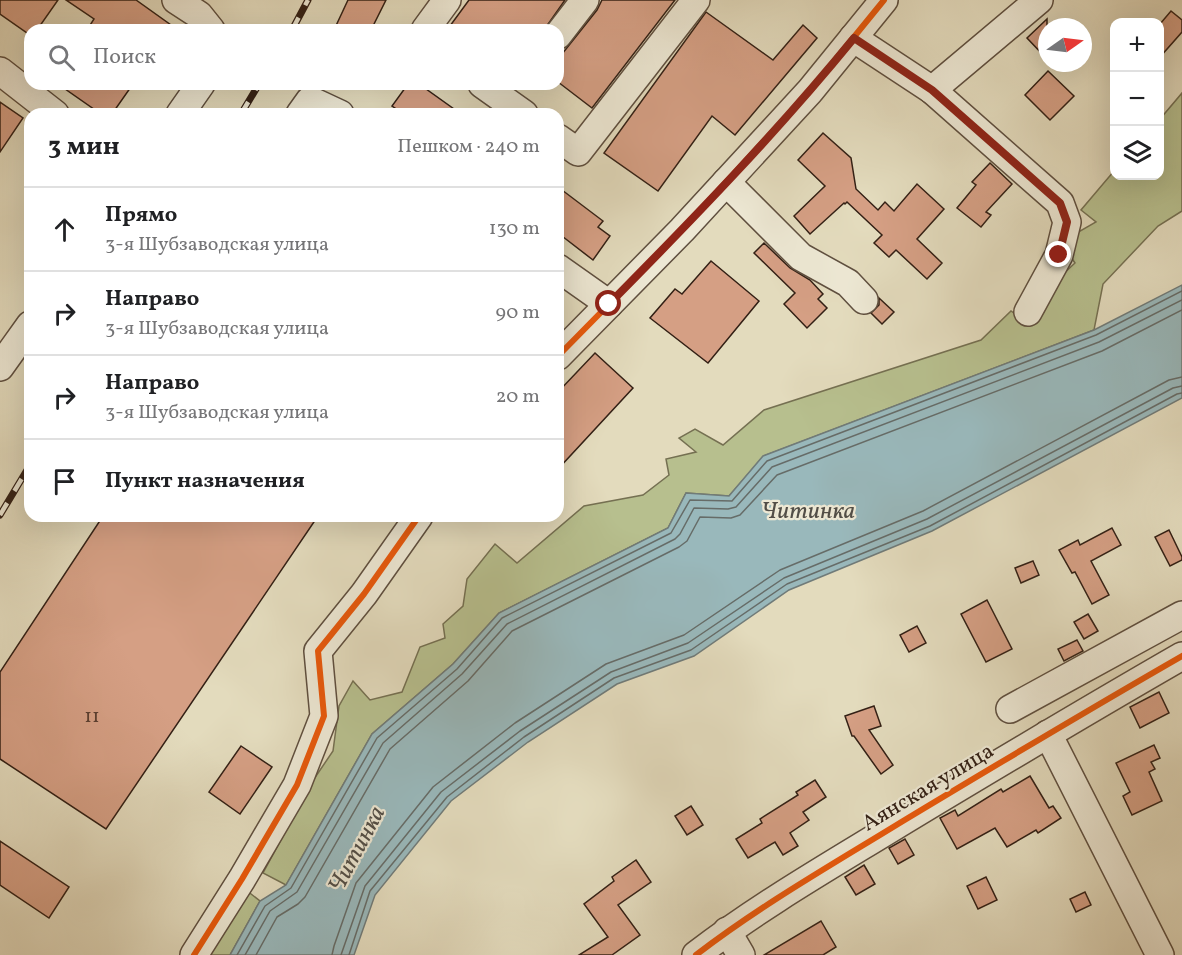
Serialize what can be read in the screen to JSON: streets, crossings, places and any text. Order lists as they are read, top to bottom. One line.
{"streets":{"street":["Аянская улица"]},"water":["Читинка"],"house_numbers":["11"],"north":"right","page":{"map_buttons":["+","−"],"search":"Поиск","heading":["3 мин","Пешком · 240 m"],"list":[["Прямо","3-я Шубзаводская улица","130 m"],["Направо","3-я Шубзаводская улица","90 m"],["Направо","3-я Шубзаводская улица","20 m"],"Пункт назначения"]}}
